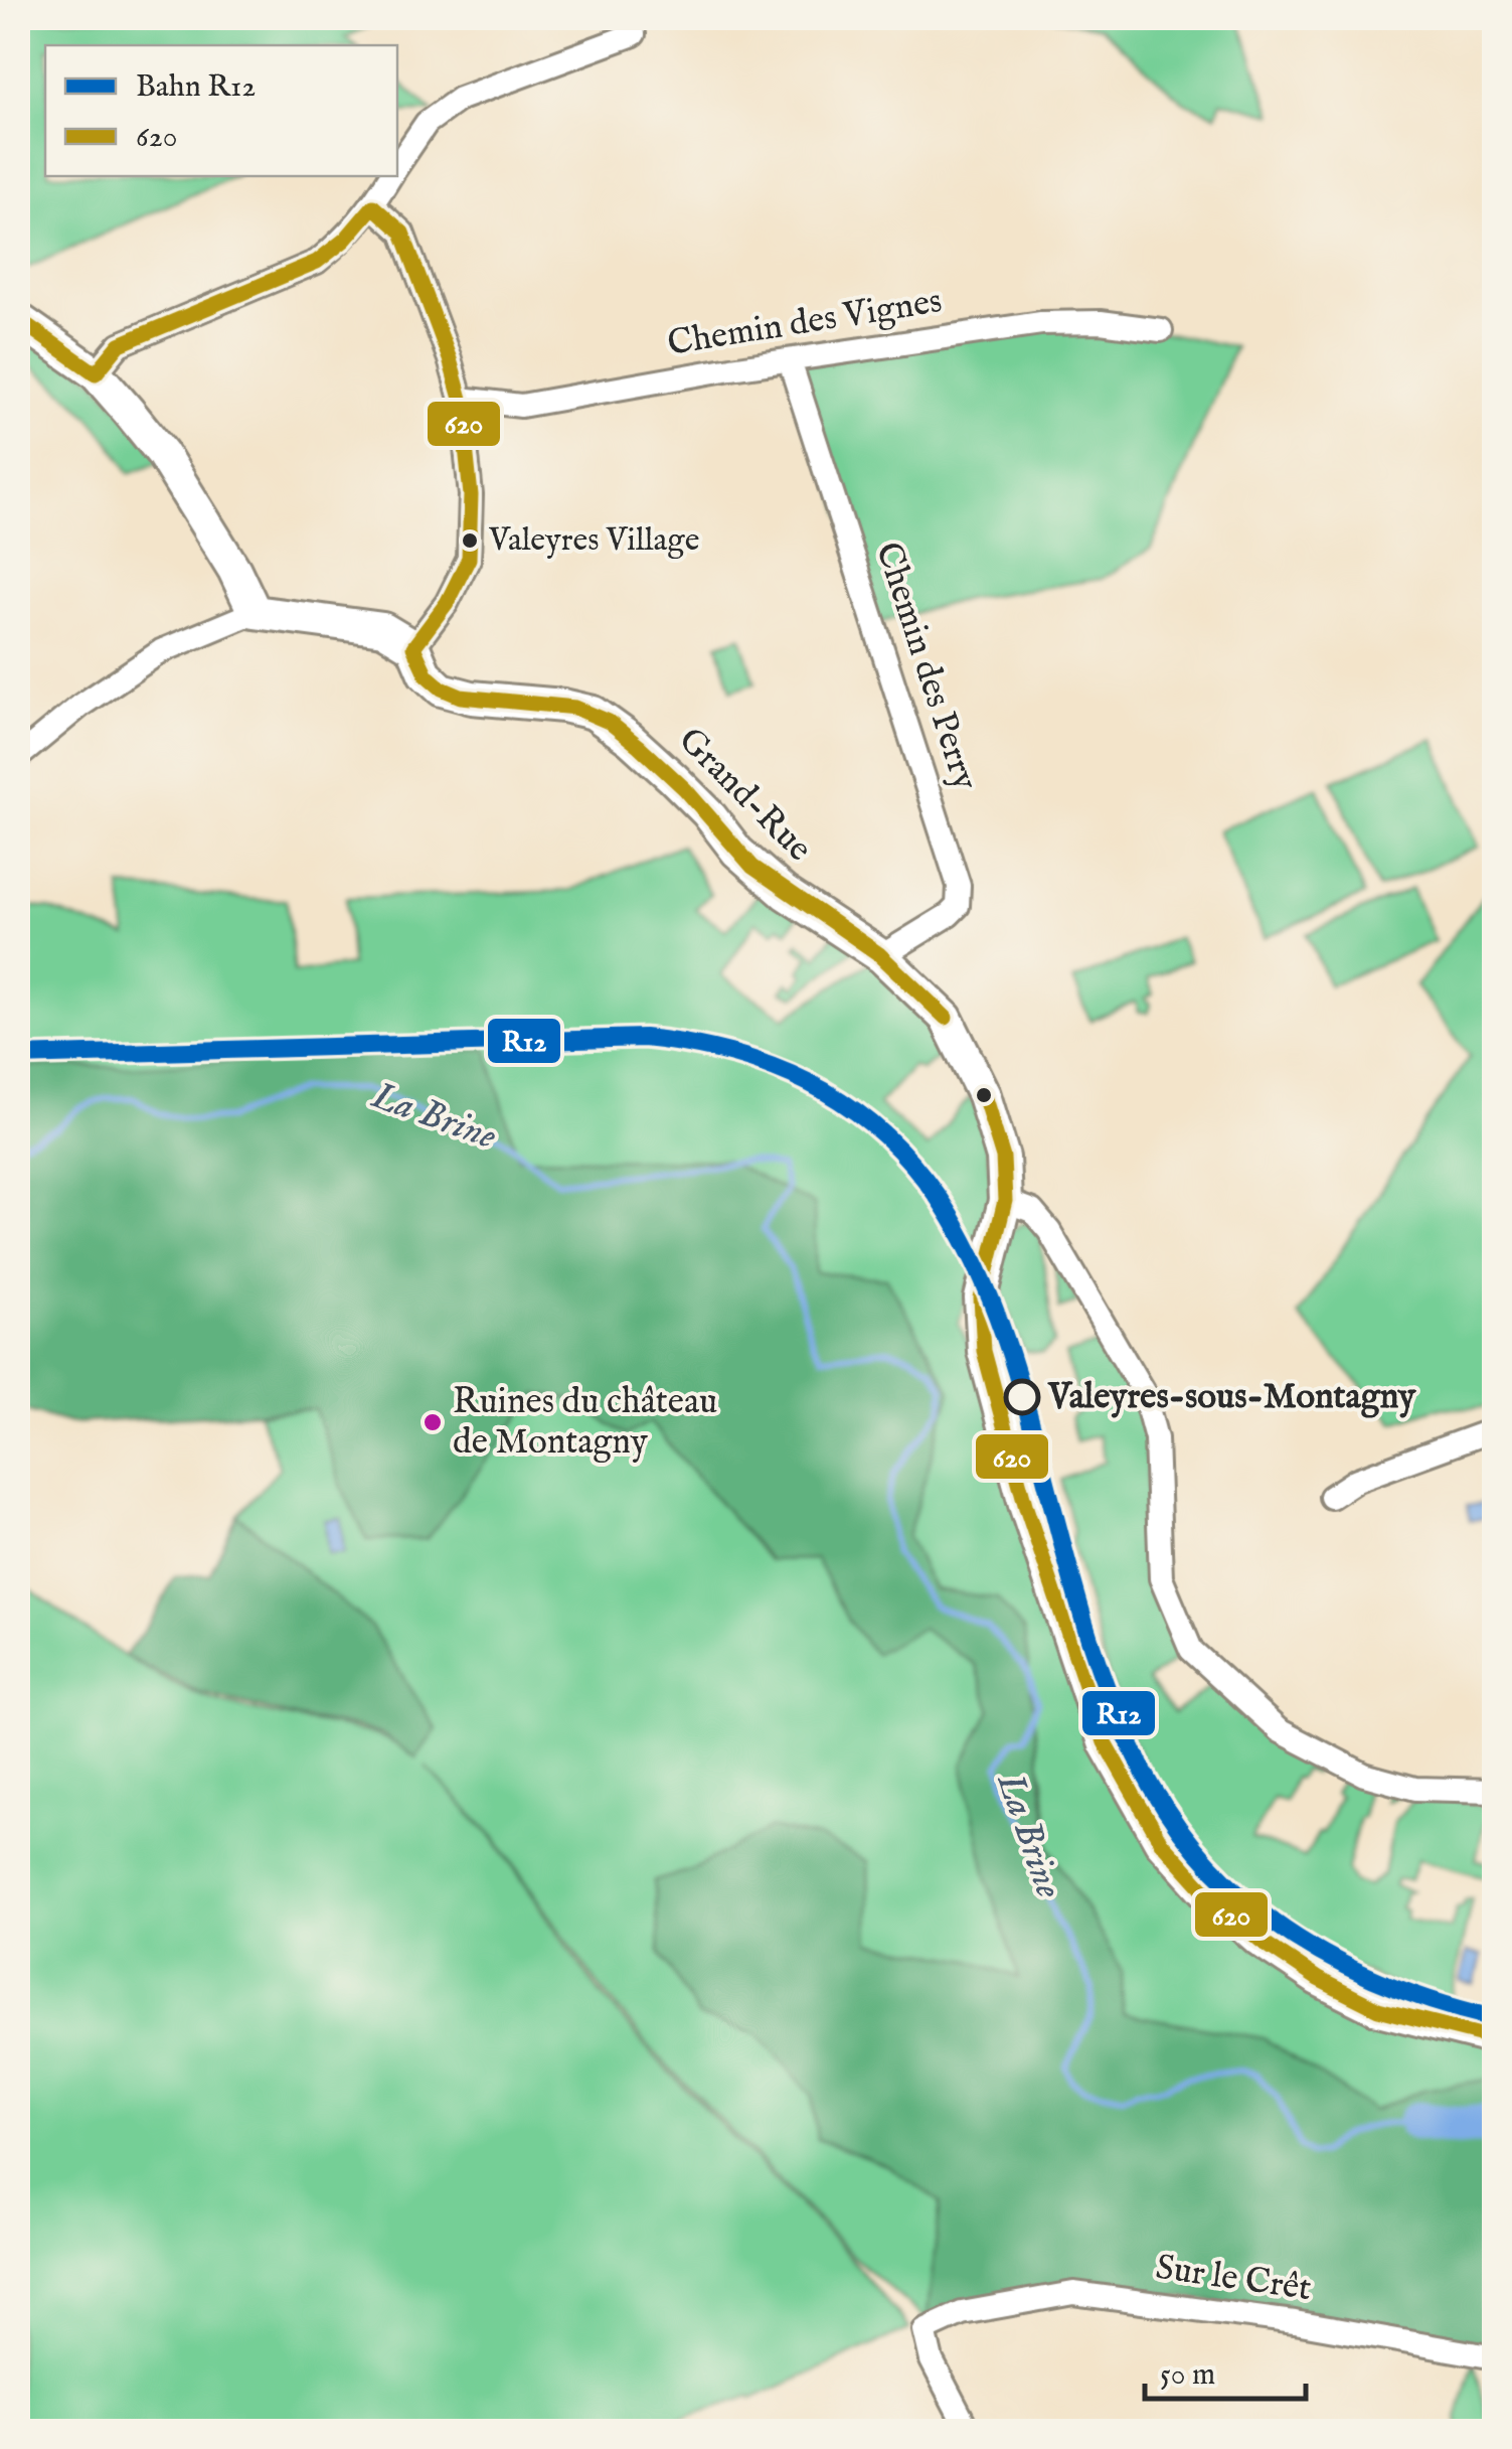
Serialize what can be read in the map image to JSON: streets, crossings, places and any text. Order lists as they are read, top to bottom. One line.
{"streets":{"street":["Chemin des Vignes","Chemin des Perry","Grand-Rue","Sur le Crêt"]},"crossings":[["Chemin des Vignes","Chemin des Perry"],["Chemin des Perry","Grand-Rue"]],"water":["La Brine"],"places":["Valeyres Village","Valeyres-sous-Montagny","Ruines du château de Montagny"],"lines":["transit line 620","rail line R12"],"legend":["Bahn R12","620"],"scale_bar":"50 m"}
